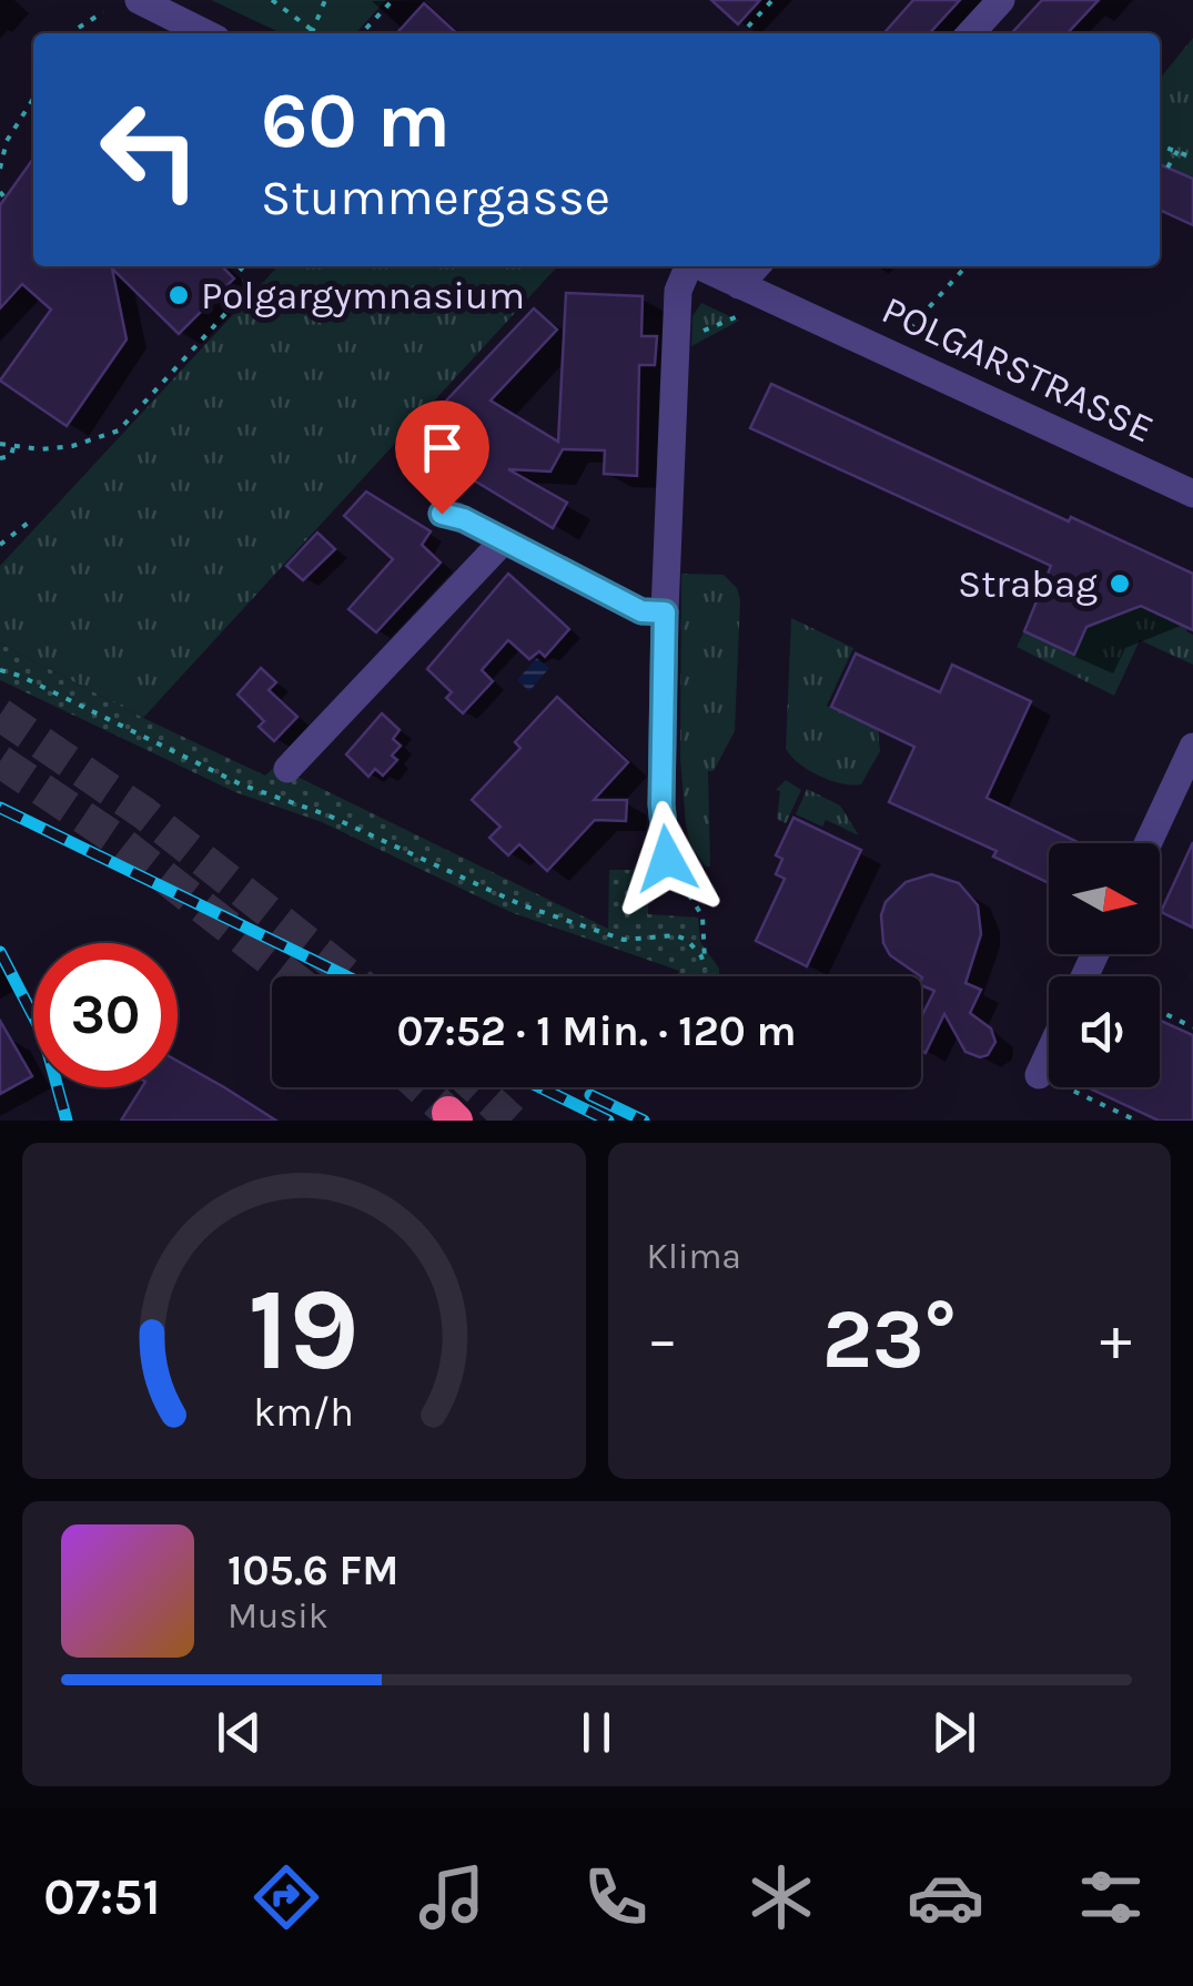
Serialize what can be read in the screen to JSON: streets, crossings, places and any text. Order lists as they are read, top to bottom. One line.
{"streets":{"street":["POLGARSTRASSE"]},"places":["Polgargymnasium","Strabag"],"north":"right","page":{"turn":["60 m","Stummergasse"],"limit":"30","trip":"07:52 · 1 Min. · 120 m","tile":"Klima","heat":["−","23°","+"],"song":["105.6 FM","Musik"],"tabs":"07:51","gauge":["19","km/h"]}}
